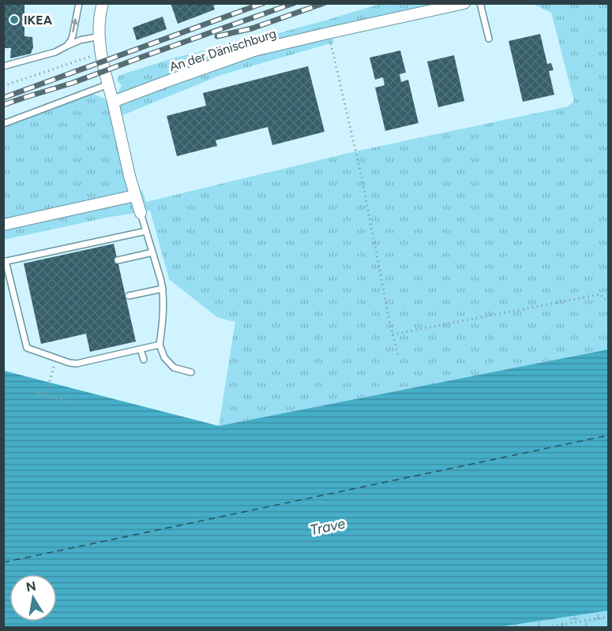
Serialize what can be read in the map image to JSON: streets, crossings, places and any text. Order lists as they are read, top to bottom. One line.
{"streets":{"street":["An der Dänischburg"]},"water":["Trave"],"places":["IKEA"],"north":"top"}
